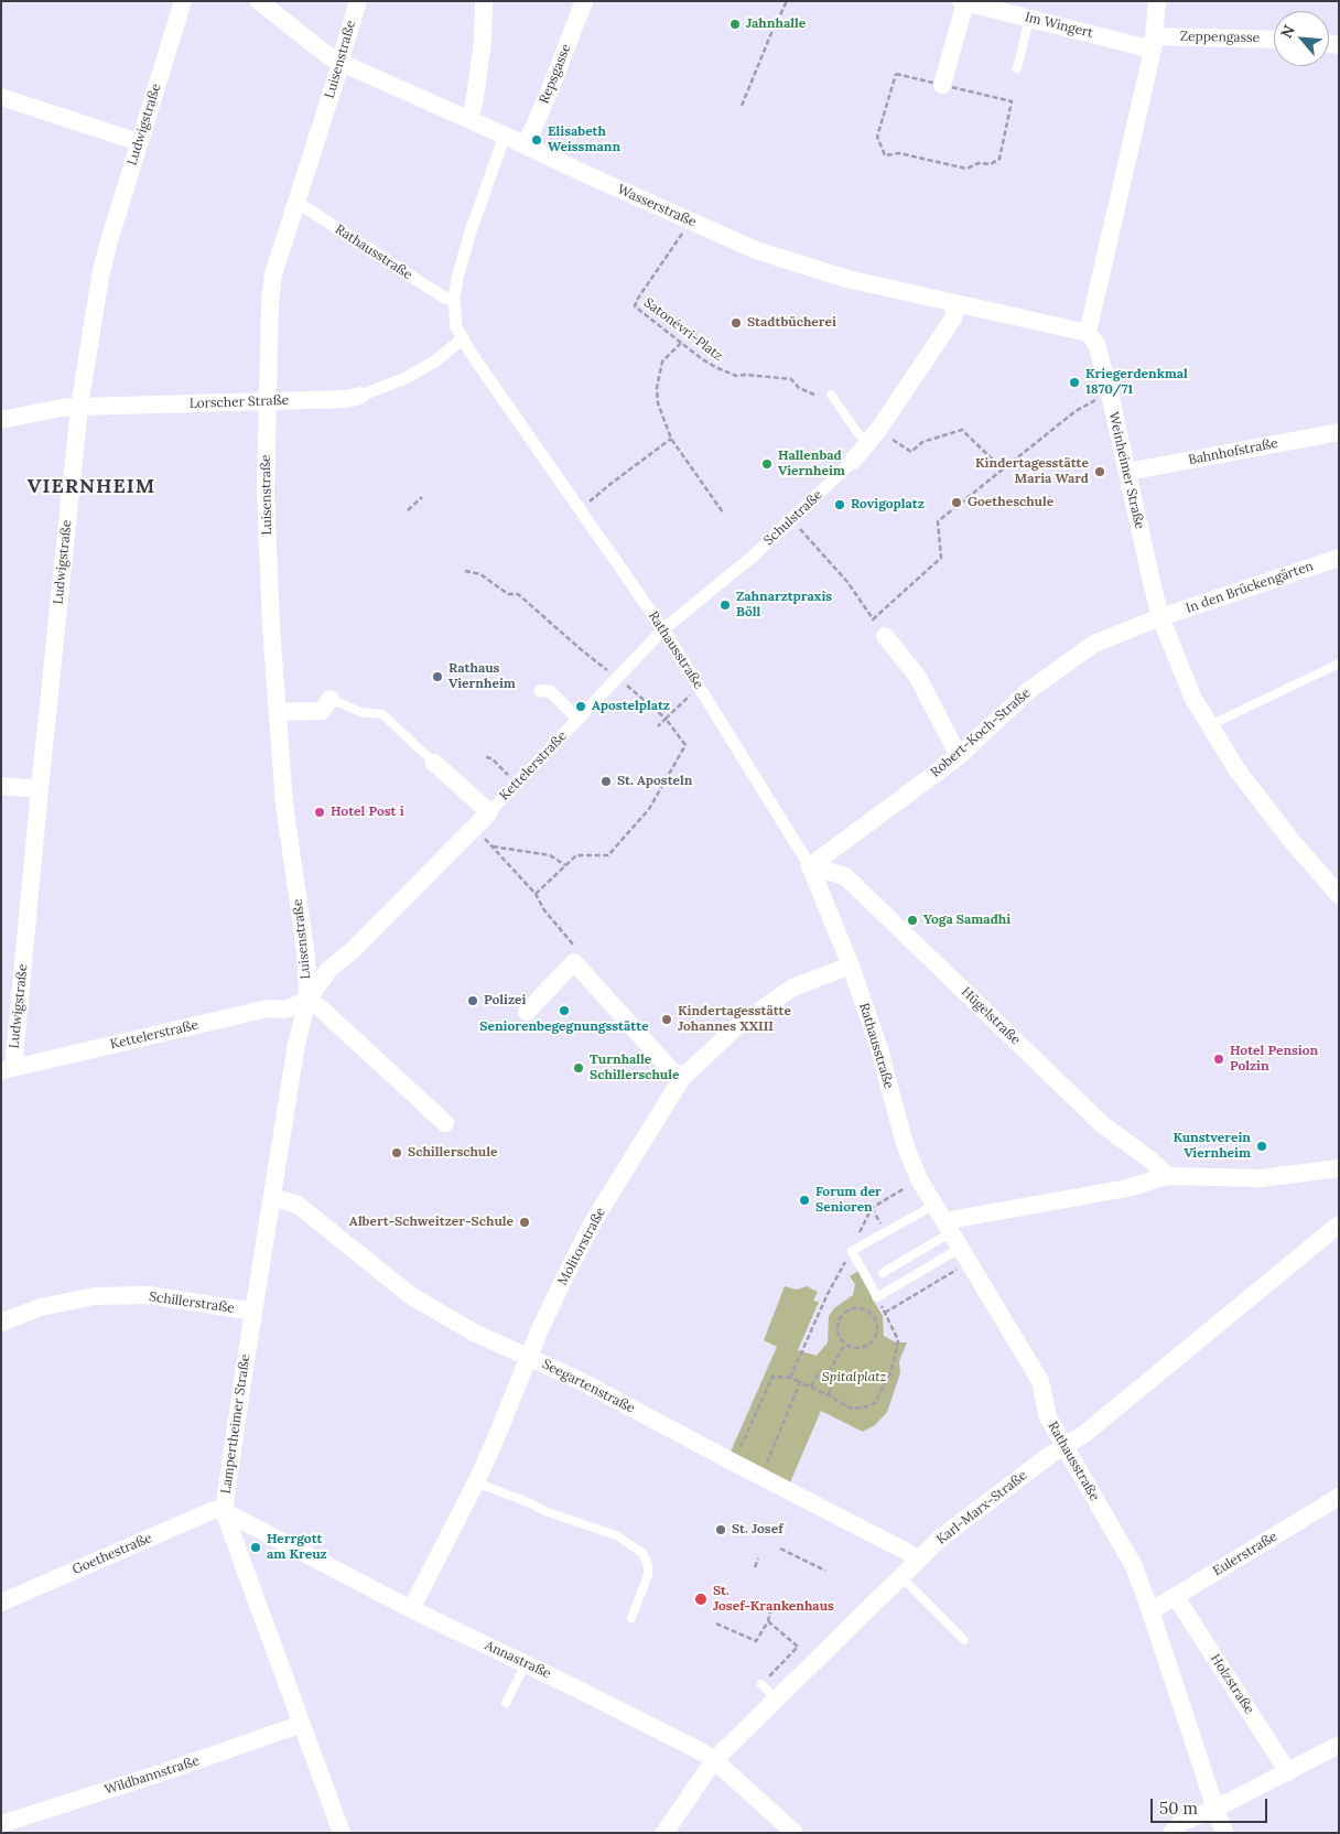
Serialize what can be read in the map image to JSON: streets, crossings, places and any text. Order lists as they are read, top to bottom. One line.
{"streets":{"street":["Im Wingert","Zeppengasse","Luisenstraße","Repsgasse","Ludwigstraße","Wasserstraße","Rathausstraße","Lorscher Straße","Bahnhofstraße","Weinheimer Straße","Schulstraße","In den Brückengärten","Robert-Koch-Straße","Kettelerstraße","Hügelstraße","Molitorstraße","Schillerstraße","Seegartenstraße","Lampertheimer Straße","Karl-Marx-Straße","Goethestraße","Eulerstraße","Annastraße","Holzstraße","Wildbannstraße"],"path":["Satonévri-Platz"]},"crossings":[["Im Wingert","Zeppengasse"],["Luisenstraße","Wasserstraße"],["Luisenstraße","Rathausstraße"],["Luisenstraße","Lorscher Straße"],["Luisenstraße","Kettelerstraße"],["Luisenstraße","Lampertheimer Straße"],["Repsgasse","Wasserstraße"],["Ludwigstraße","Lorscher Straße"],["Ludwigstraße","Kettelerstraße"],["Wasserstraße","Rathausstraße"],["Wasserstraße","Satonévri-Platz"],["Wasserstraße","Weinheimer Straße"],["Wasserstraße","Schulstraße"],["Rathausstraße","Lorscher Straße"],["Rathausstraße","Schulstraße"],["Rathausstraße","Robert-Koch-Straße"],["Rathausstraße","Kettelerstraße"],["Rathausstraße","Hügelstraße"],["Rathausstraße","Molitorstraße"],["Rathausstraße","Karl-Marx-Straße"],["Rathausstraße","Eulerstraße"],["Bahnhofstraße","Weinheimer Straße"],["Weinheimer Straße","In den Brückengärten"],["Weinheimer Straße","Robert-Koch-Straße"],["Schulstraße","Kettelerstraße"],["In den Brückengärten","Robert-Koch-Straße"],["Robert-Koch-Straße","Hügelstraße"],["Kettelerstraße","Lampertheimer Straße"],["Molitorstraße","Seegartenstraße"],["Molitorstraße","Annastraße"],["Schillerstraße","Lampertheimer Straße"],["Seegartenstraße","Lampertheimer Straße"],["Seegartenstraße","Karl-Marx-Straße"],["Lampertheimer Straße","Goethestraße"],["Lampertheimer Straße","Annastraße"],["Lampertheimer Straße","Wildbannstraße"],["Karl-Marx-Straße","Annastraße"],["Goethestraße","Annastraße"],["Eulerstraße","Holzstraße"]],"districts":["VIERNHEIM"],"parks":["Spitalplatz"],"places":["Jahnhalle","Elisabeth Weissmann","Stadtbücherei","Kriegerdenkmal 1870/71","Hallenbad Viernheim","Kindertagesstätte Maria Ward","Goetheschule","Rovigoplatz","Zahnarztpraxis Böll","Rathaus Viernheim","Apostelplatz","St. Aposteln","Hotel Post i","Yoga Samadhi","Polizei","Seniorenbegegnungsstätte","Kindertagesstätte Johannes XXIII","Hotel Pension Polzin","Turnhalle Schillerschule","Kunstverein Viernheim","Schillerschule","Forum der Senioren","Albert-Schweitzer-Schule","St. Josef","Herrgott am Kreuz","St. Josef-Krankenhaus"],"scale_bar":"50 m","north":"top left"}
